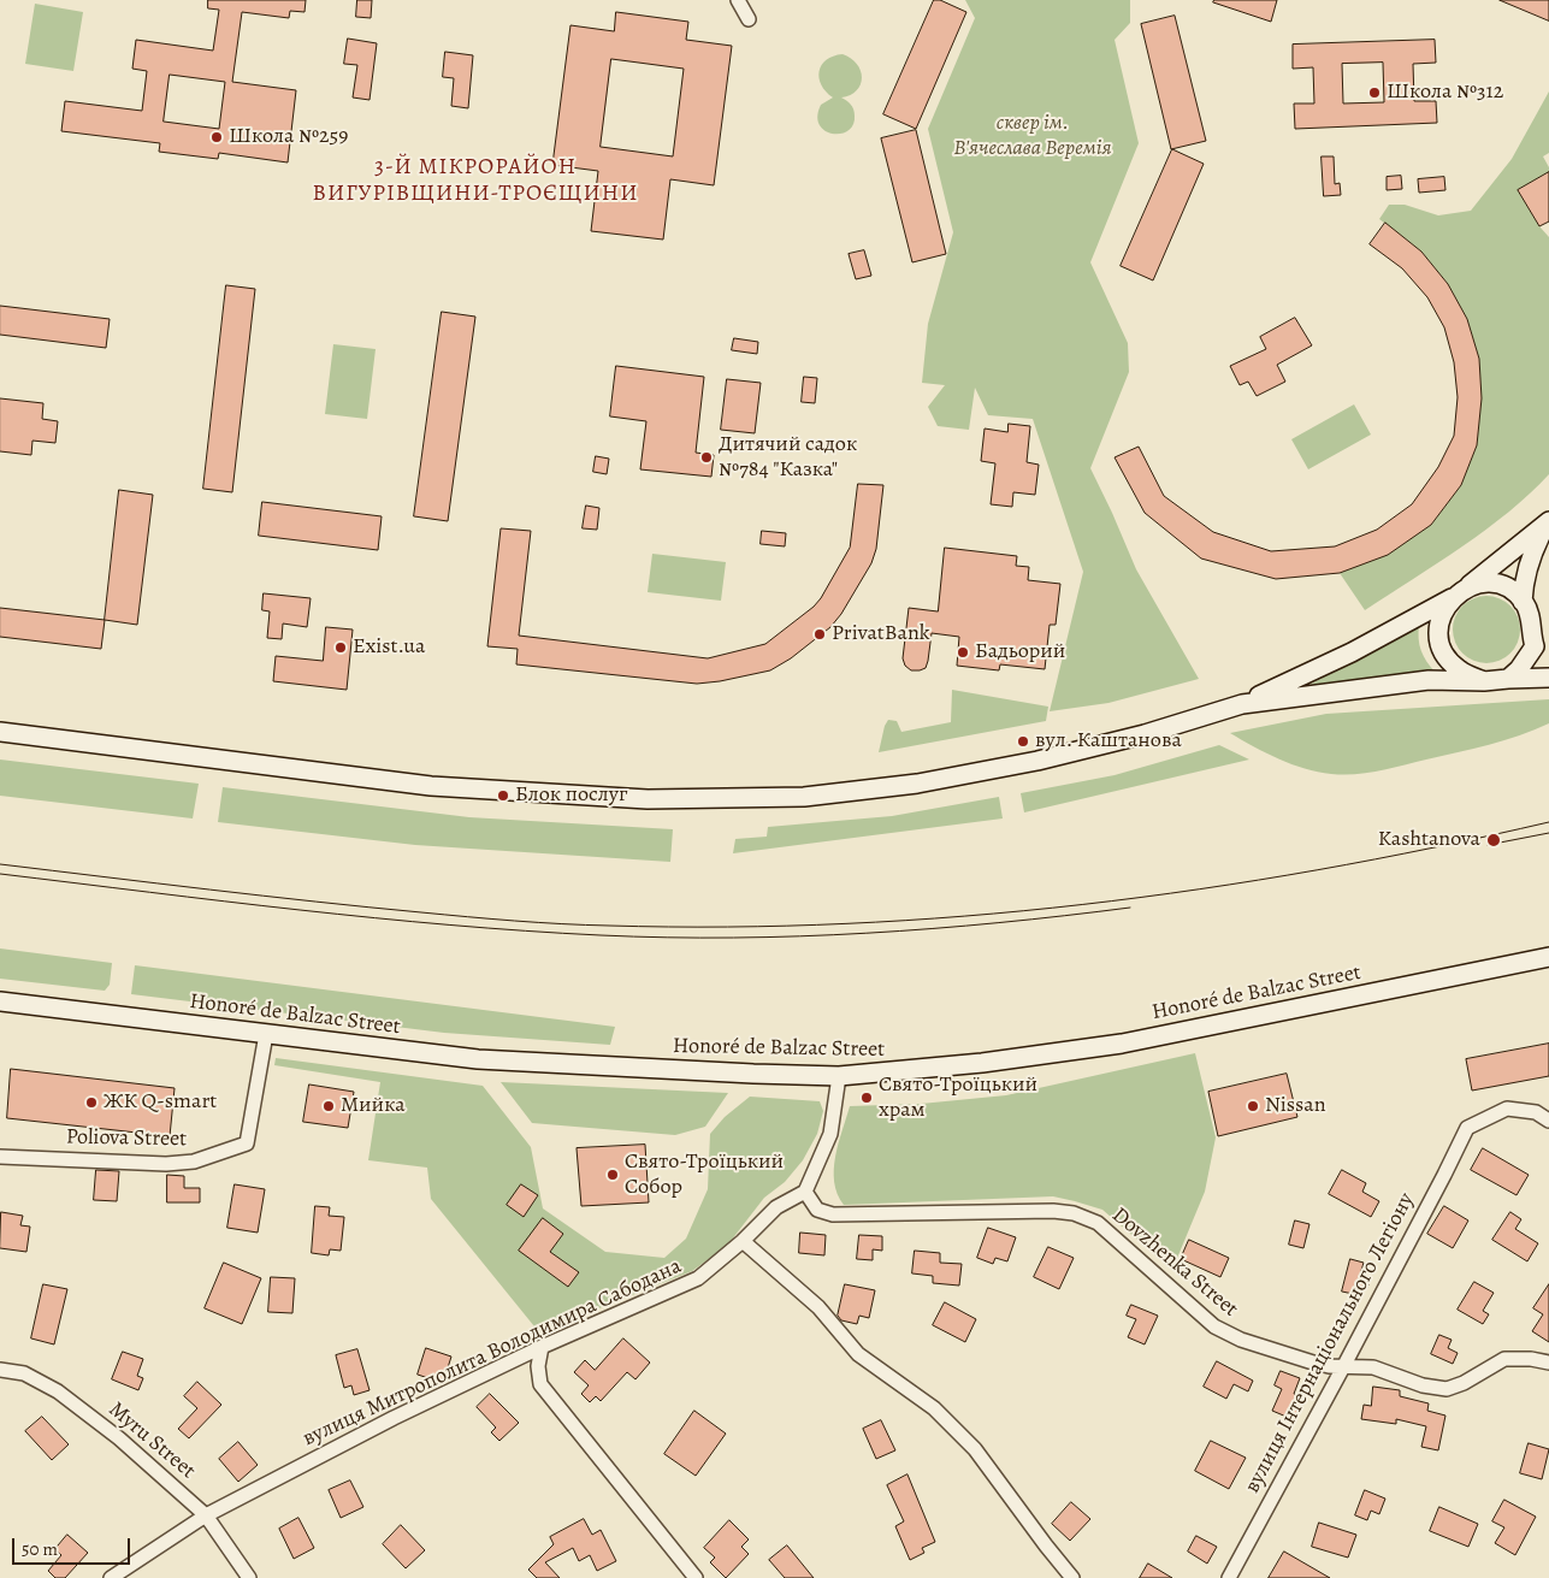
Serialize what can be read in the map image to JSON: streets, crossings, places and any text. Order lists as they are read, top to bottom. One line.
{"streets":{"street":["Honoré de Balzac Street","Poliova Street","Dovzhenka Street","вулиця Інтернаціонального Легіону","вулиця Митрополита Володимира Сабодана","Myru Street"]},"crossings":[["Honoré de Balzac Street","Poliova Street"],["Dovzhenka Street","вулиця Інтернаціонального Легіону"],["Dovzhenka Street","вулиця Митрополита Володимира Сабодана"],["вулиця Митрополита Володимира Сабодана","Myru Street"]],"districts":["3-Й МІКРОРАЙОН ВИГУРІВЩИНИ-ТРОЄЩИНИ"],"parks":["сквер ім. В'ячеслава Веремія"],"places":["Школа №312","Школа №259","Дитячий садок №784 \"Казка\"","PrivatBank","Exist.ua","Бадьорий","вул. Каштанова","Блок послуг","Kashtanova","Свято-Троїцький храм","ЖК Q-smart","Мийка","Nissan","Свято-Троїцький Собор"],"scale_bar":"50 m"}
